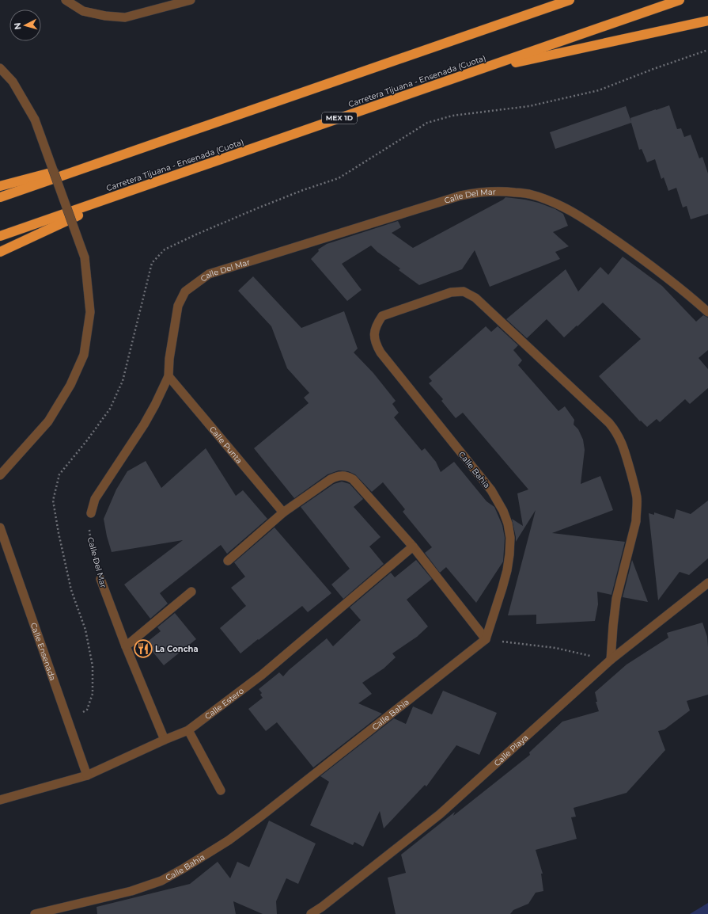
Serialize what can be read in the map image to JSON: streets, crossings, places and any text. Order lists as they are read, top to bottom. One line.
{"streets":{"highway":["Carretera Tijuana - Ensenada (Cuota)","MEX 1D"],"street":["Calle Del Mar","Calle Punta","Calle Bahia","Calle Ensenada","Calle Estero","Calle Playa"]},"crossings":[["Calle Del Mar","Calle Punta"],["Calle Del Mar","Calle Estero"],["Calle Bahia","Calle Playa"],["Calle Ensenada","Calle Estero"]],"places":{"restaurant":["La Concha"]},"north":"left"}
